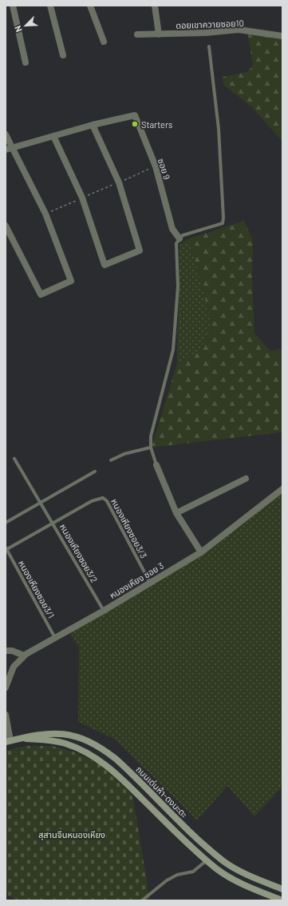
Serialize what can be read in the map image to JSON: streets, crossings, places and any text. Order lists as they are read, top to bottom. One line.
{"streets":{"main road":["ถนนเด่นห้า-ดงมะดะ"],"street":["ดอยเขาควายซอย10","ซอย 9","หนองเหียง ซอย 3"],"lane":["หนองเหียงซอย3/3","หนองเหียงซอย3/2","หนองเหียงซอย3/1"]},"crossings":[["หนองเหียงซอย3/3","หนองเหียงซอย3/2"],["หนองเหียงซอย3/3","หนองเหียง ซอย 3"],["หนองเหียงซอย3/2","หนองเหียง ซอย 3"],["หนองเหียง ซอย 3","หนองเหียงซอย3/1"]],"parks":["สุสานจีนหนองเหียง"],"places":["Starters"],"north":"bottom left"}
